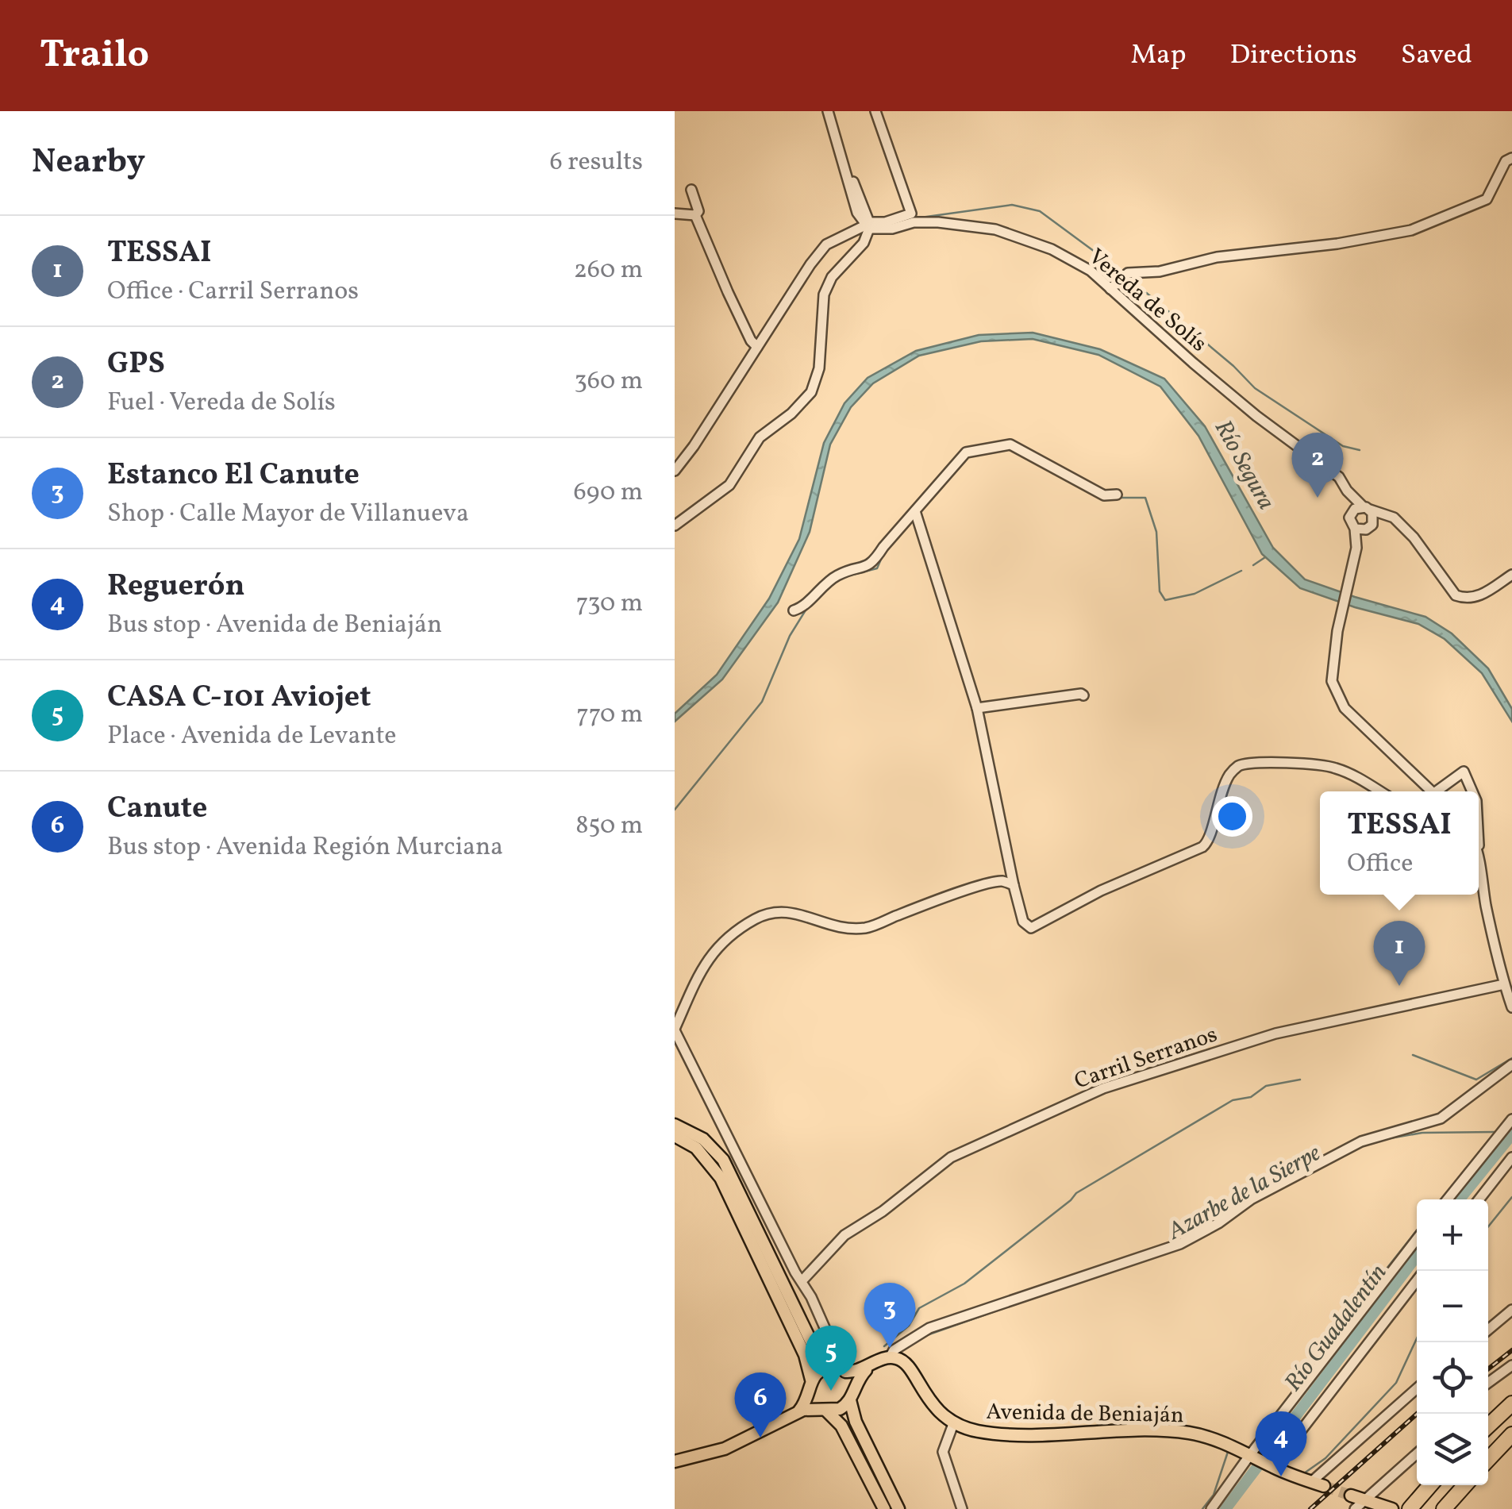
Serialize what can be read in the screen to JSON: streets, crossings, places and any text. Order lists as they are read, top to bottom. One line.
{"streets":{"main road":["Avenida de Beniaján"],"street":["Vereda de Solís","Carril Serranos"]},"water":["Río Segura","Azarbe de la Sierpe","Río Guadalentín"],"page":{"header":"Trailo","nav":["Map","Directions","Saved"],"heading":["Nearby","6 results"],"list":[{"mark":"1","name":"TESSAI","note":"Office · Carril Serranos","value":"260 m"},{"mark":"2","name":"GPS","note":"Fuel · Vereda de Solís","value":"360 m"},{"mark":"3","name":"Estanco El Canute","note":"Shop · Calle Mayor de Villanueva","value":"690 m"},{"mark":"4","name":"Reguerón","note":"Bus stop · Avenida de Beniaján","value":"730 m"},{"mark":"5","name":"CASA C-101 Aviojet","note":"Place · Avenida de Levante","value":"770 m"},{"mark":"6","name":"Canute","note":"Bus stop · Avenida Región Murciana","value":"850 m"}],"pins":["2","1","3","5","6","4"],"popup":["TESSAI","Office"],"map_buttons":["+","−"]}}
